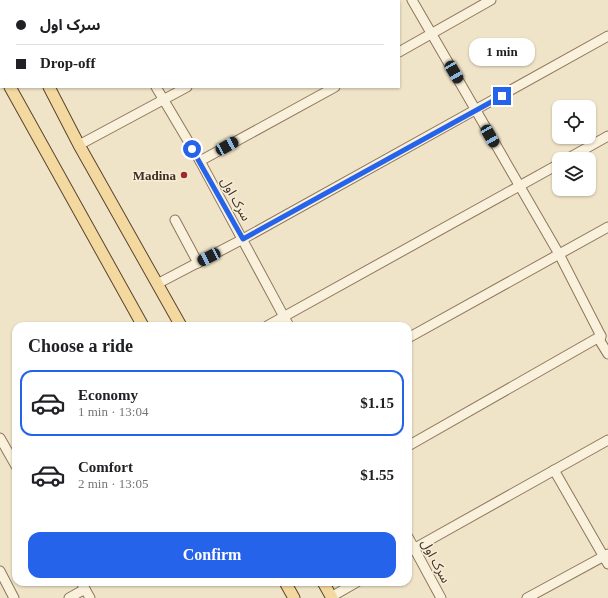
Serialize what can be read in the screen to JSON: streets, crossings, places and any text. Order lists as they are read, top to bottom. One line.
{"streets":{"street":["سرک‌ اول"]},"places":["Madina"],"page":{"banner":["سرک‌ اول","Drop-off"],"bubble":"1 min","heading":"Choose a ride","list":[{"name":"Economy","note":"1 min · 13:04","value":"$1.15"},{"name":"Comfort","note":"2 min · 13:05","value":"$1.55"}],"buttons":"Confirm"}}
